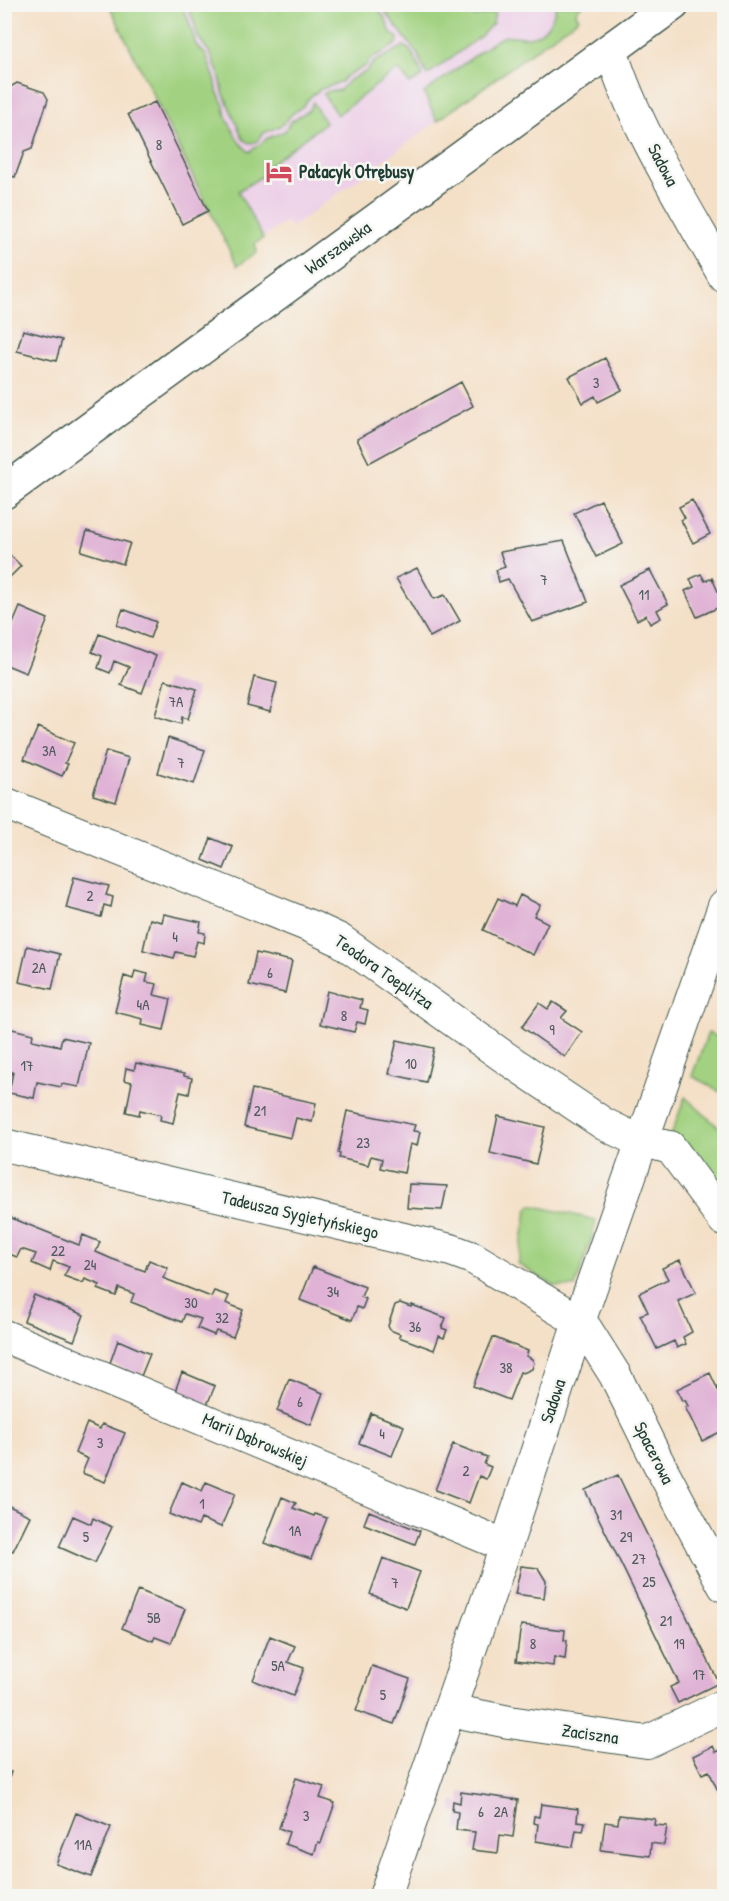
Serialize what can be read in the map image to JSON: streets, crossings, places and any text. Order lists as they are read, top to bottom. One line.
{"streets":{"main road":["Warszawska"],"street":["Sadowa","Teodora Toeplitza","Tadeusza Sygietyńskiego","Marii Dąbrowskiej","Spacerowa","Zaciszna"]},"crossings":[["Sadowa","Warszawska"],["Sadowa","Teodora Toeplitza"],["Sadowa","Tadeusza Sygietyńskiego"],["Sadowa","Marii Dąbrowskiej"],["Sadowa","Spacerowa"],["Sadowa","Zaciszna"],["Tadeusza Sygietyńskiego","Spacerowa"]],"places":{"hotel":["Pałacyk Otrębusy"]},"house_numbers":["8","3","7","11","7A","3A","7","2","4","2A","6","4A","8","9","10","17","21","23","22","24","34","30","32","36","38","6","4","3","2","1","31","1A","5","29","27","25","7","5B","21","8","19","5A","17","5","6","2A","3","11A"]}
